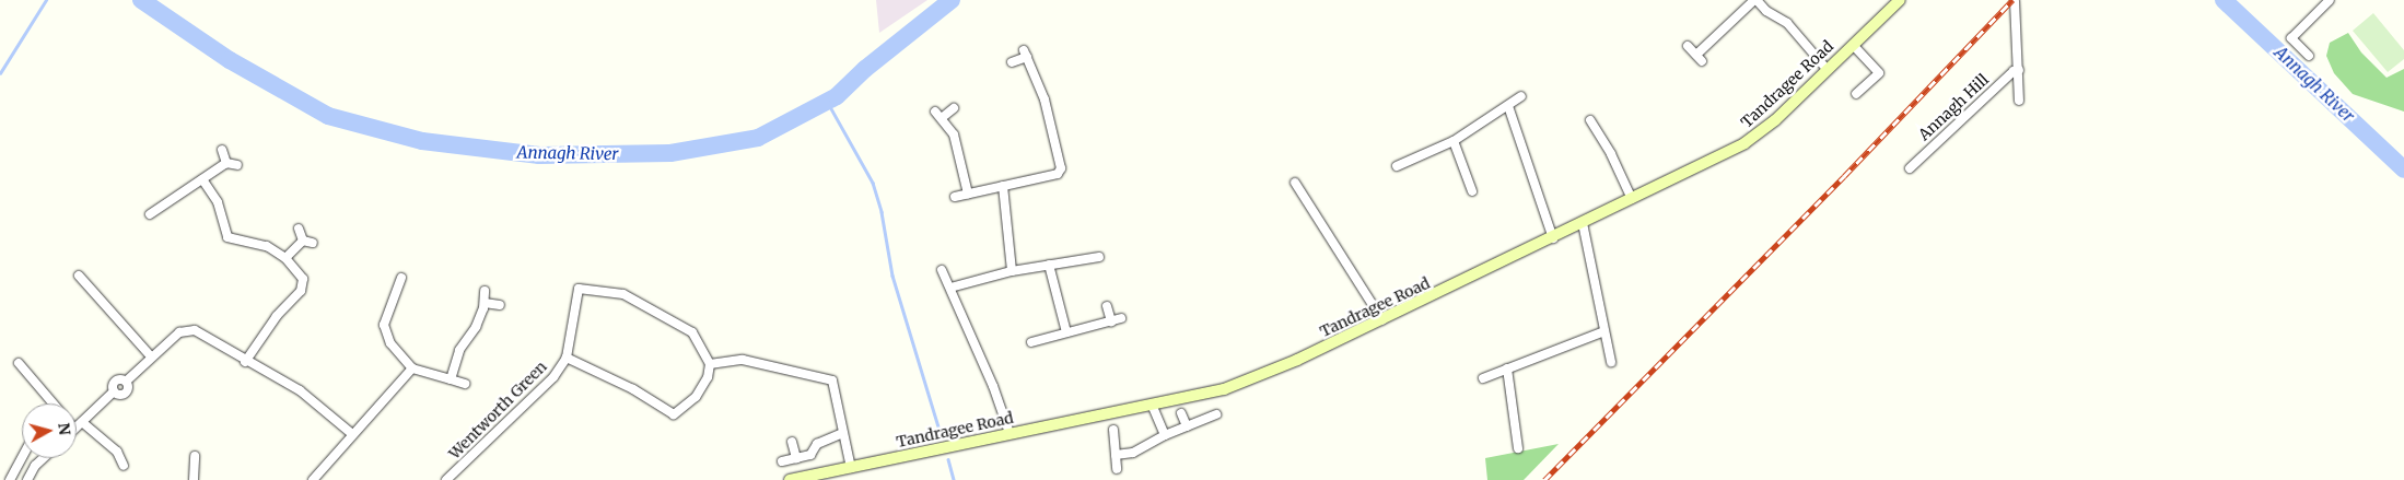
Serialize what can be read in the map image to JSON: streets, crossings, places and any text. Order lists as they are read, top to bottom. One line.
{"streets":{"main road":["Tandragee Road"],"street":["Annagh Hill","Wentworth Green"]},"water":["Annagh River"],"north":"right"}
